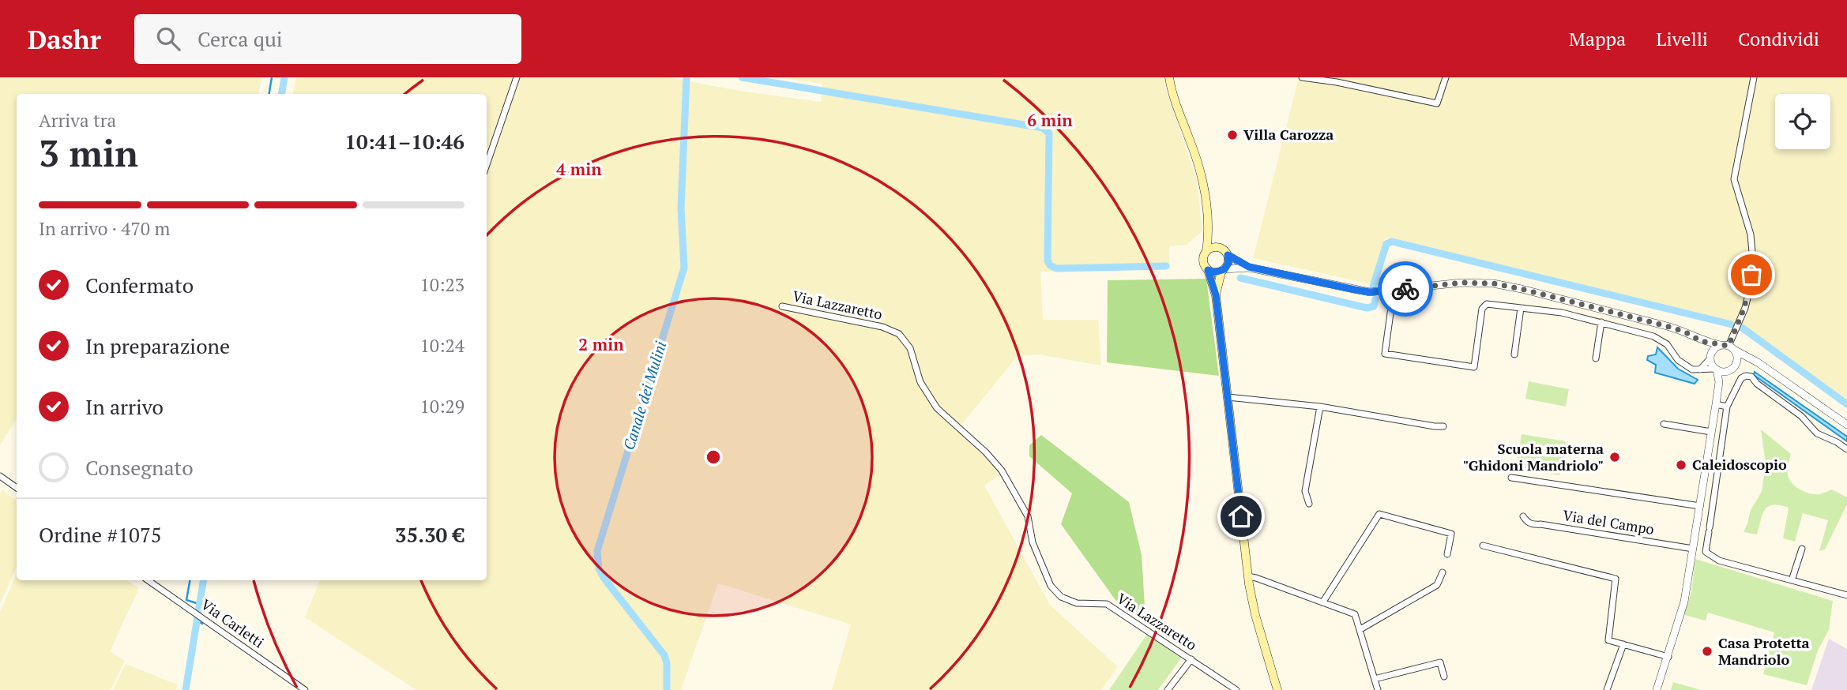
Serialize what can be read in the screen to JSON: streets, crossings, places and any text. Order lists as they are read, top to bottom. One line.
{"streets":{"street":["Via Lazzaretto","Via del Campo","Via Carletti"]},"water":["Canale dei Mulini"],"places":["Villa Carozza","Scuola materna \"Ghidoni Mandriolo\"","Caleidoscopio","Casa Protetta Mandriolo"],"page":{"header":"Dashr","search":"Cerca qui","nav":["Mappa","Livelli","Condividi"],"heading":["3 min","Arriva tra","10:41–10:46"],"panel":["Ordine #1075","35.30 €"],"bar":"In arrivo · 470 m","list":[["Confermato","10:23"],["In preparazione","10:24"],["In arrivo","10:29"],"Consegnato"]},"rings":["6 min","4 min","2 min"]}
